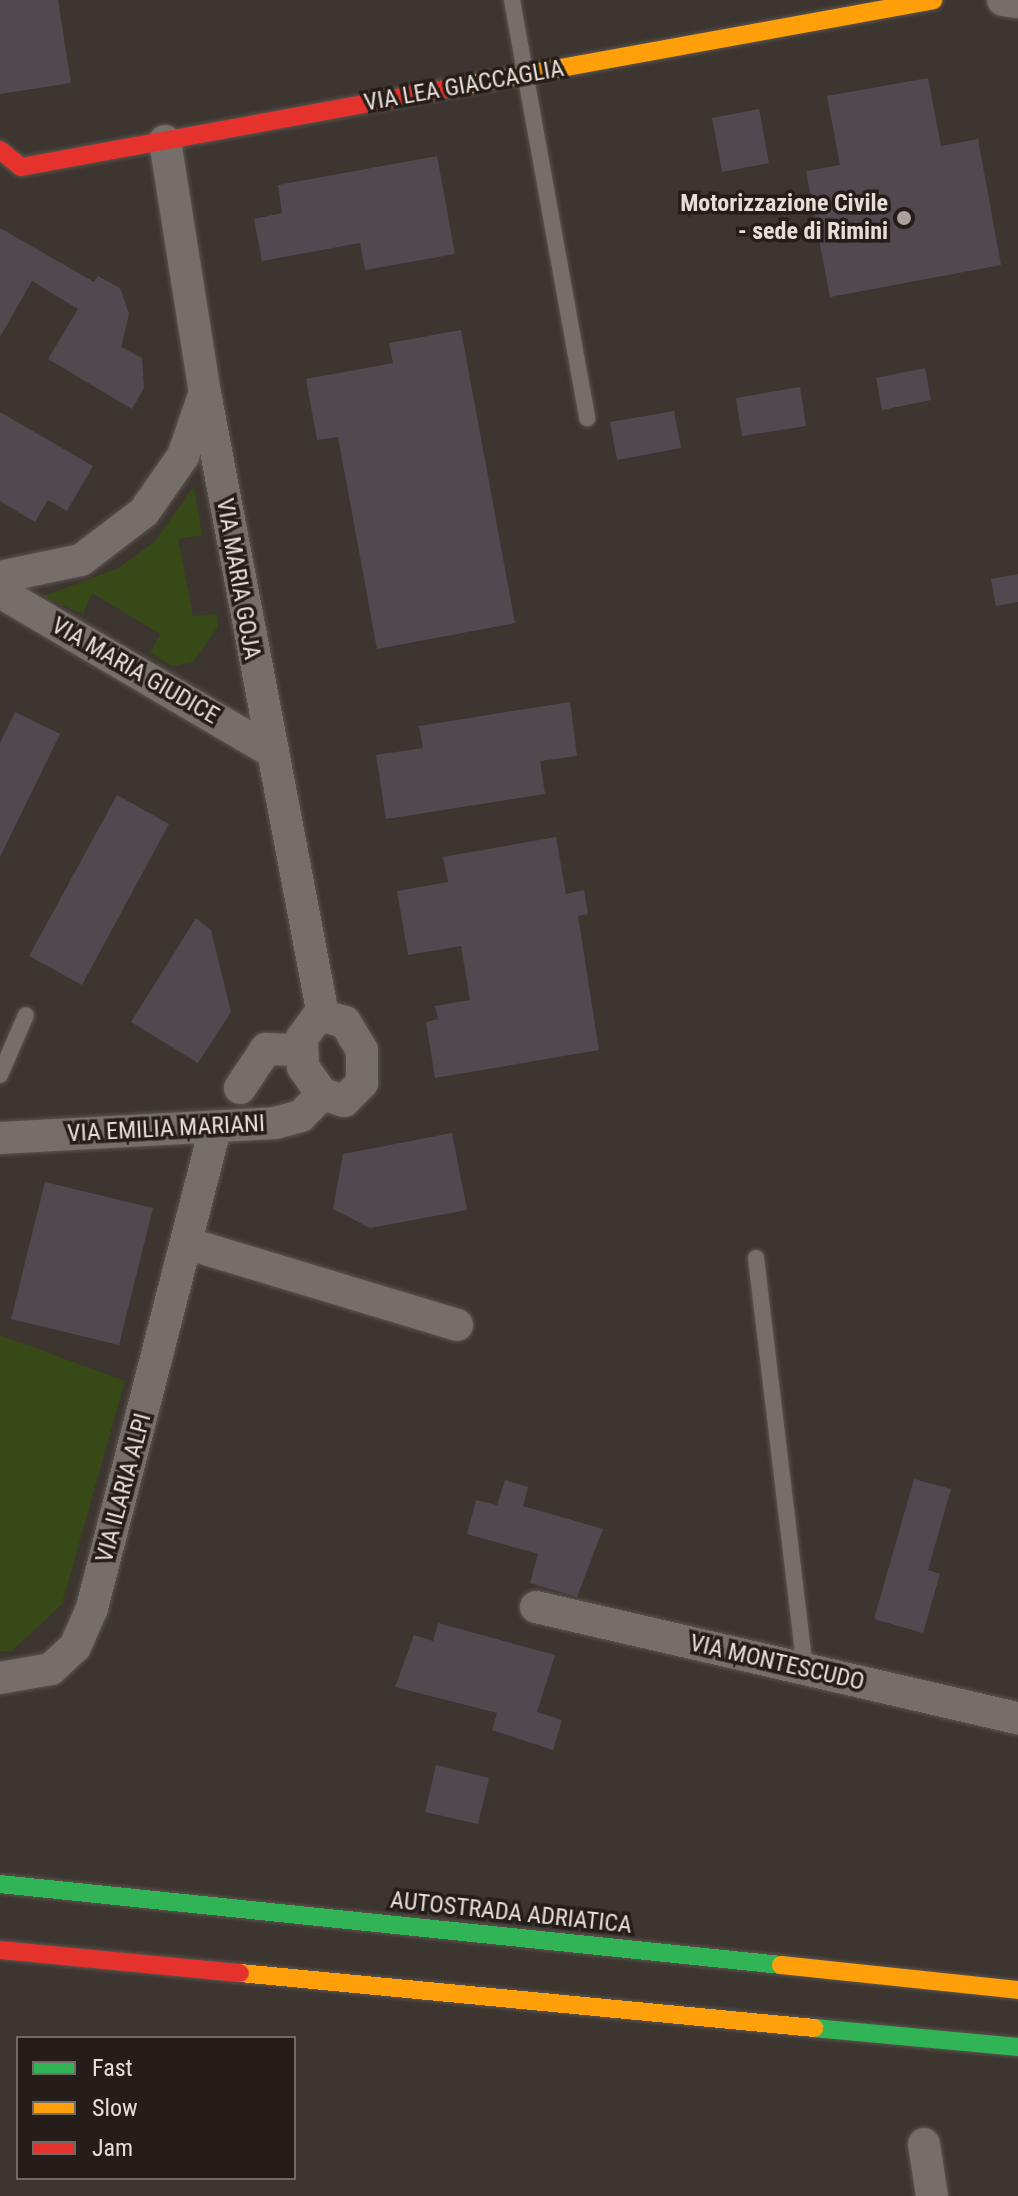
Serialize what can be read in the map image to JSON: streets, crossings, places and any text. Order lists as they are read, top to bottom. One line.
{"streets":{"main road":["VIA LEA GIACCAGLIA","AUTOSTRADA ADRIATICA"],"street":["VIA MARIA GOJA","VIA MARIA GIUDICE","VIA EMILIA MARIANI","VIA ILARIA ALPI","VIA MONTESCUDO"]},"crossings":[["VIA LEA GIACCAGLIA","VIA MARIA GOJA"],["VIA MARIA GOJA","VIA MARIA GIUDICE"],["VIA MARIA GOJA","VIA EMILIA MARIANI"],["VIA EMILIA MARIANI","VIA ILARIA ALPI"]],"places":["Motorizzazione Civile - sede di Rimini"],"legend":["Fast","Slow","Jam"]}
